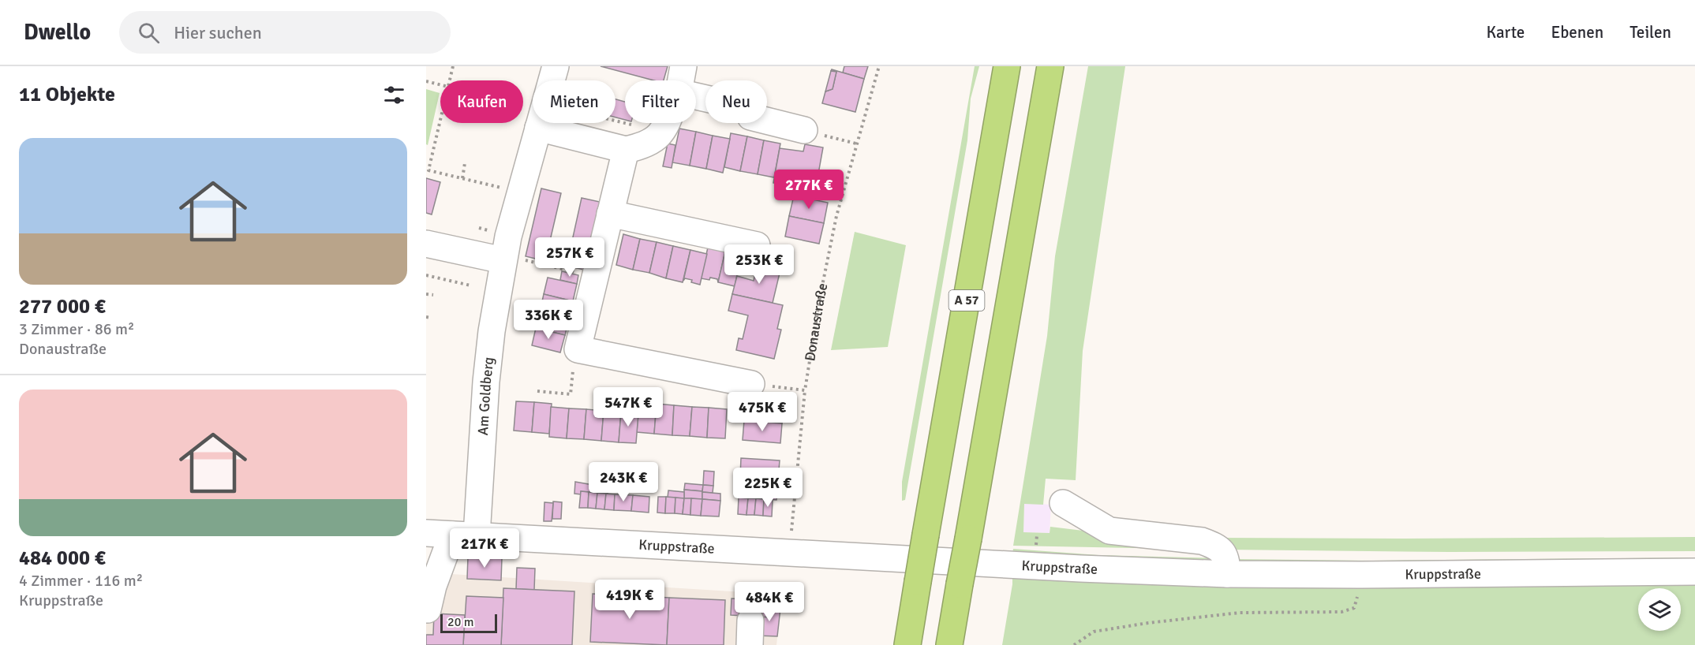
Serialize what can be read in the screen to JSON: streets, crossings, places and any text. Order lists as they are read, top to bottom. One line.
{"streets":{"highway":["A 57"],"street":["Am Goldberg","Kruppstraße"],"path":["Donaustraße"]},"crossings":[["Donaustraße","Kruppstraße"],["Am Goldberg","Kruppstraße"]],"scale_bar":"20 m","page":{"header":"Dwello","search":"Hier suchen","nav":["Karte","Ebenen","Teilen"],"heading":"11 Objekte","chip":["Kaufen","Mieten","Filter","Neu"],"list":[{"name":"277 000 €","note":"3 Zimmer · 86 m² · Donaustraße"},{"name":"484 000 €","note":"4 Zimmer · 116 m² · Kruppstraße"}],"price":["277K €","257K €","253K €","336K €","547K €","475K €","243K €","225K €","217K €","419K €","484K €"],"scale":"20 m"}}
